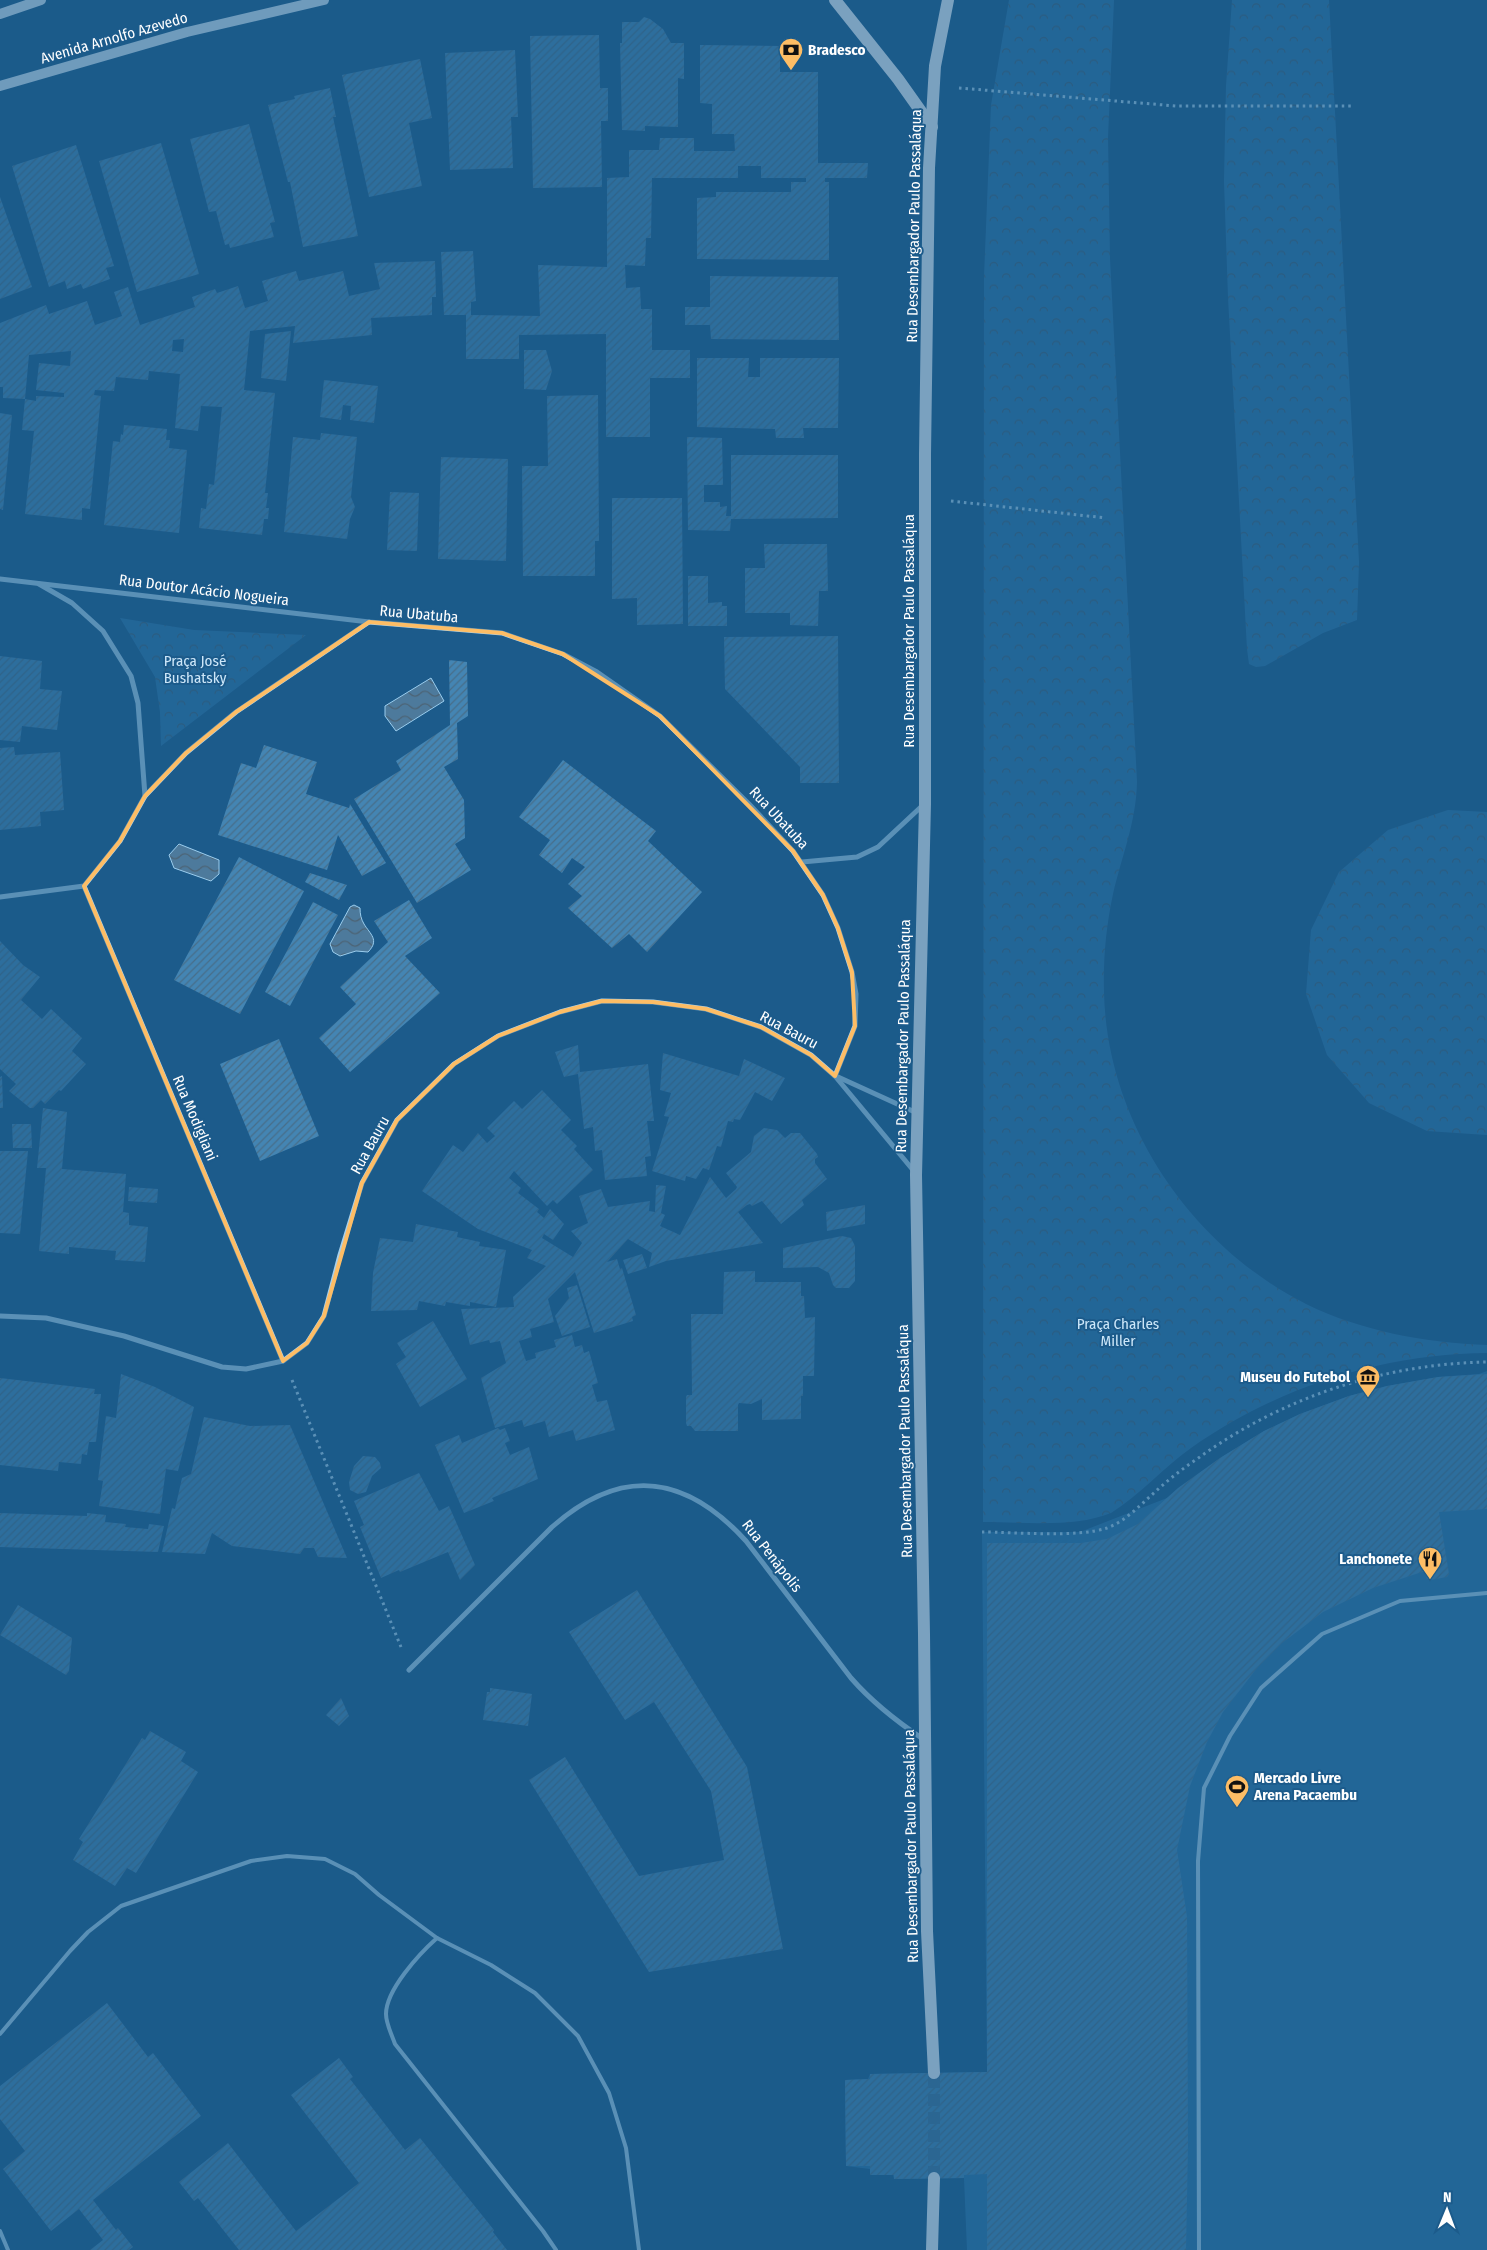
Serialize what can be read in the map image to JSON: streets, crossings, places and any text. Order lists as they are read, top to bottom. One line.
{"streets":{"main road":["Avenida Arnolfo Azevedo","Rua Desembargador Paulo Passaláqua"],"street":["Rua Doutor Acácio Nogueira","Rua Ubatuba","Rua Bauru","Rua Modigliani","Rua Penápolis"]},"crossings":[["Rua Desembargador Paulo Passaláqua","Rua Ubatuba"],["Rua Desembargador Paulo Passaláqua","Rua Bauru"],["Rua Desembargador Paulo Passaláqua","Rua Penápolis"],["Rua Doutor Acácio Nogueira","Rua Ubatuba"],["Rua Ubatuba","Rua Bauru"],["Rua Ubatuba","Rua Modigliani"],["Rua Bauru","Rua Modigliani"]],"parks":["Praça José Bushatsky","Praça Charles Miller"],"places":{"bank":["Bradesco"],"museum":["Museu do Futebol"],"restaurant":["Lanchonete"],"sports":["Mercado Livre Arena Pacaembu"]},"north":"top"}
